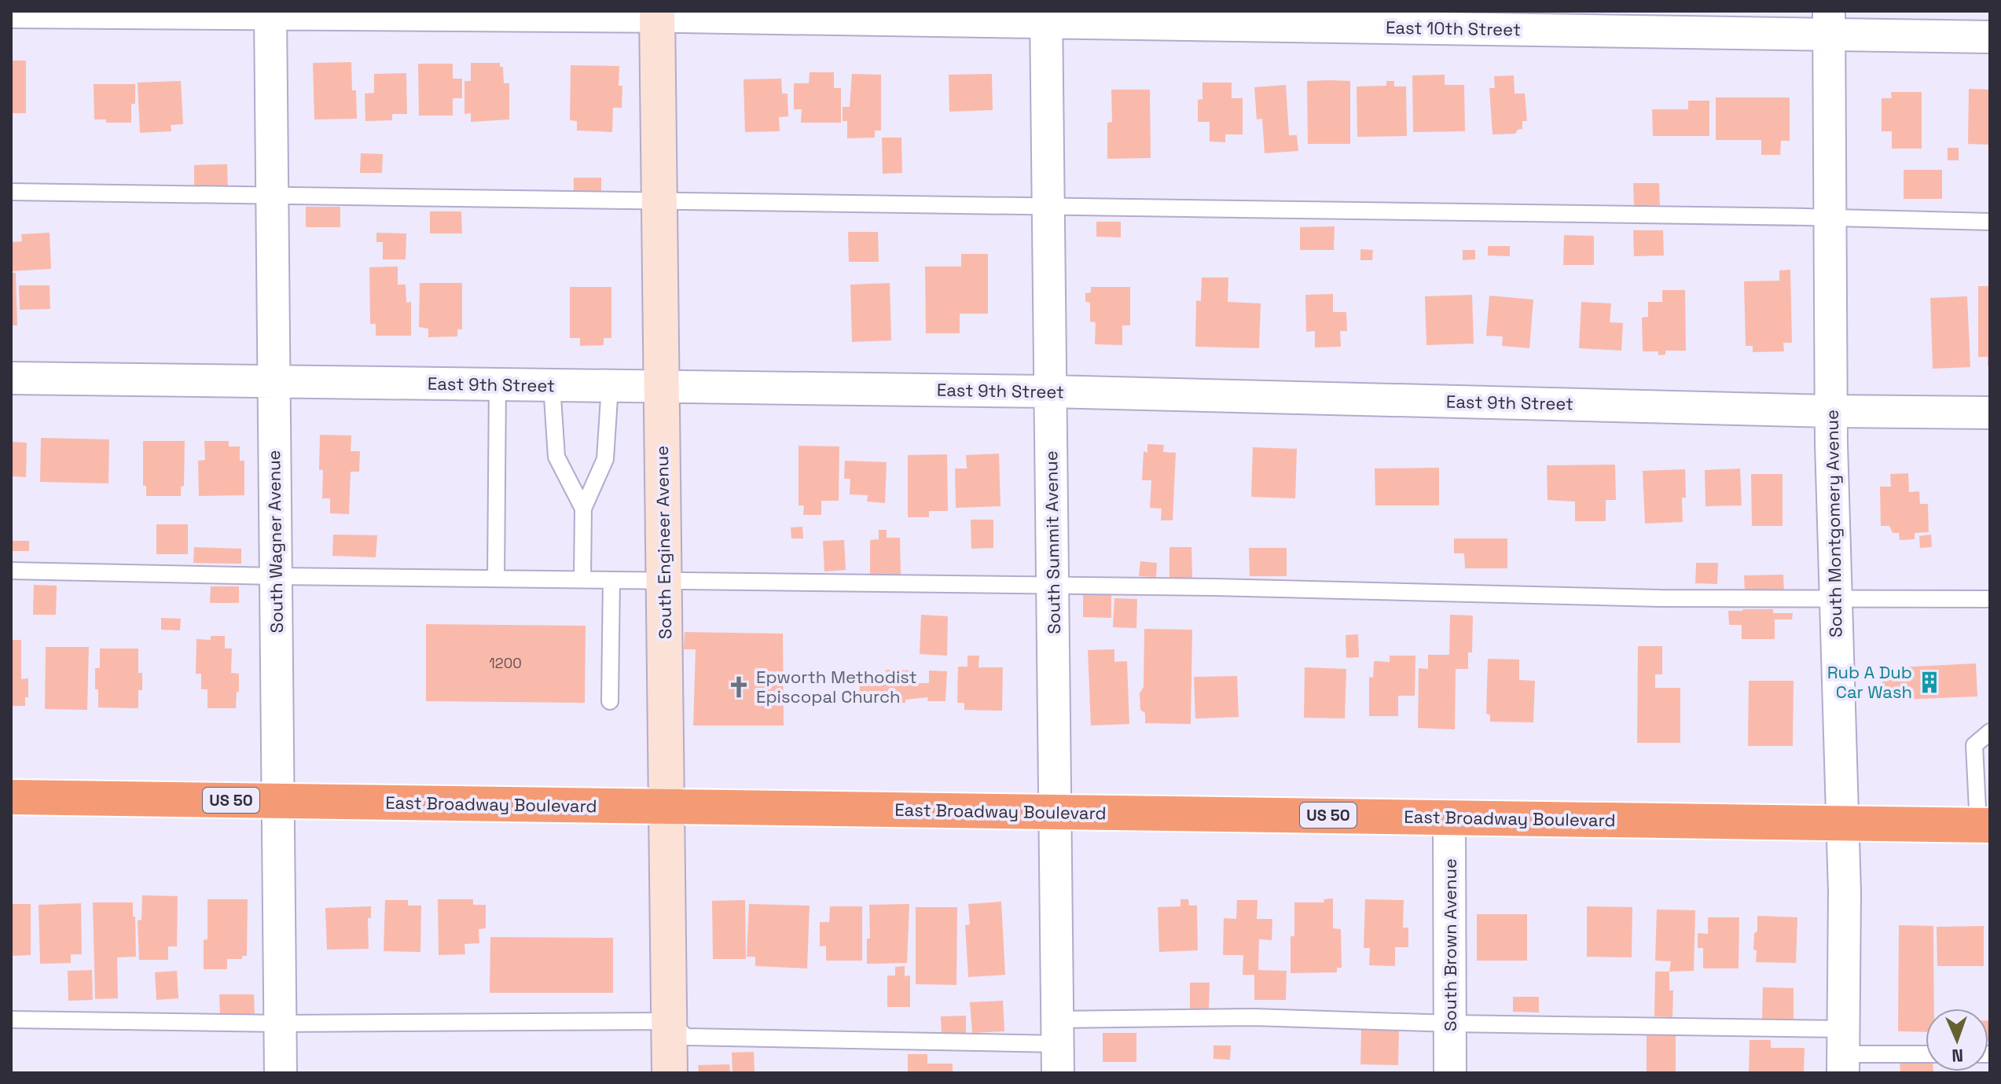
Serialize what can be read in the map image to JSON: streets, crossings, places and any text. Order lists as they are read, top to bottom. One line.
{"streets":{"highway":["US 50","East Broadway Boulevard"],"street":["East 10th Street","East 9th Street","South Montgomery Avenue","South Wagner Avenue","South Engineer Avenue","South Summit Avenue","South Brown Avenue"]},"crossings":[["East 10th Street","South Montgomery Avenue"],["East 10th Street","South Wagner Avenue"],["East 10th Street","South Engineer Avenue"],["East 10th Street","South Summit Avenue"],["East 9th Street","South Montgomery Avenue"],["East 9th Street","South Wagner Avenue"],["East 9th Street","South Engineer Avenue"],["East 9th Street","South Summit Avenue"],["South Montgomery Avenue","East Broadway Boulevard"],["South Wagner Avenue","East Broadway Boulevard"],["South Engineer Avenue","East Broadway Boulevard"],["South Summit Avenue","East Broadway Boulevard"],["East Broadway Boulevard","South Brown Avenue"]],"places":{"building":["Rub A Dub Car Wash"],"church":["Epworth Methodist Episcopal Church"]},"house_numbers":["1200"],"north":"bottom"}
